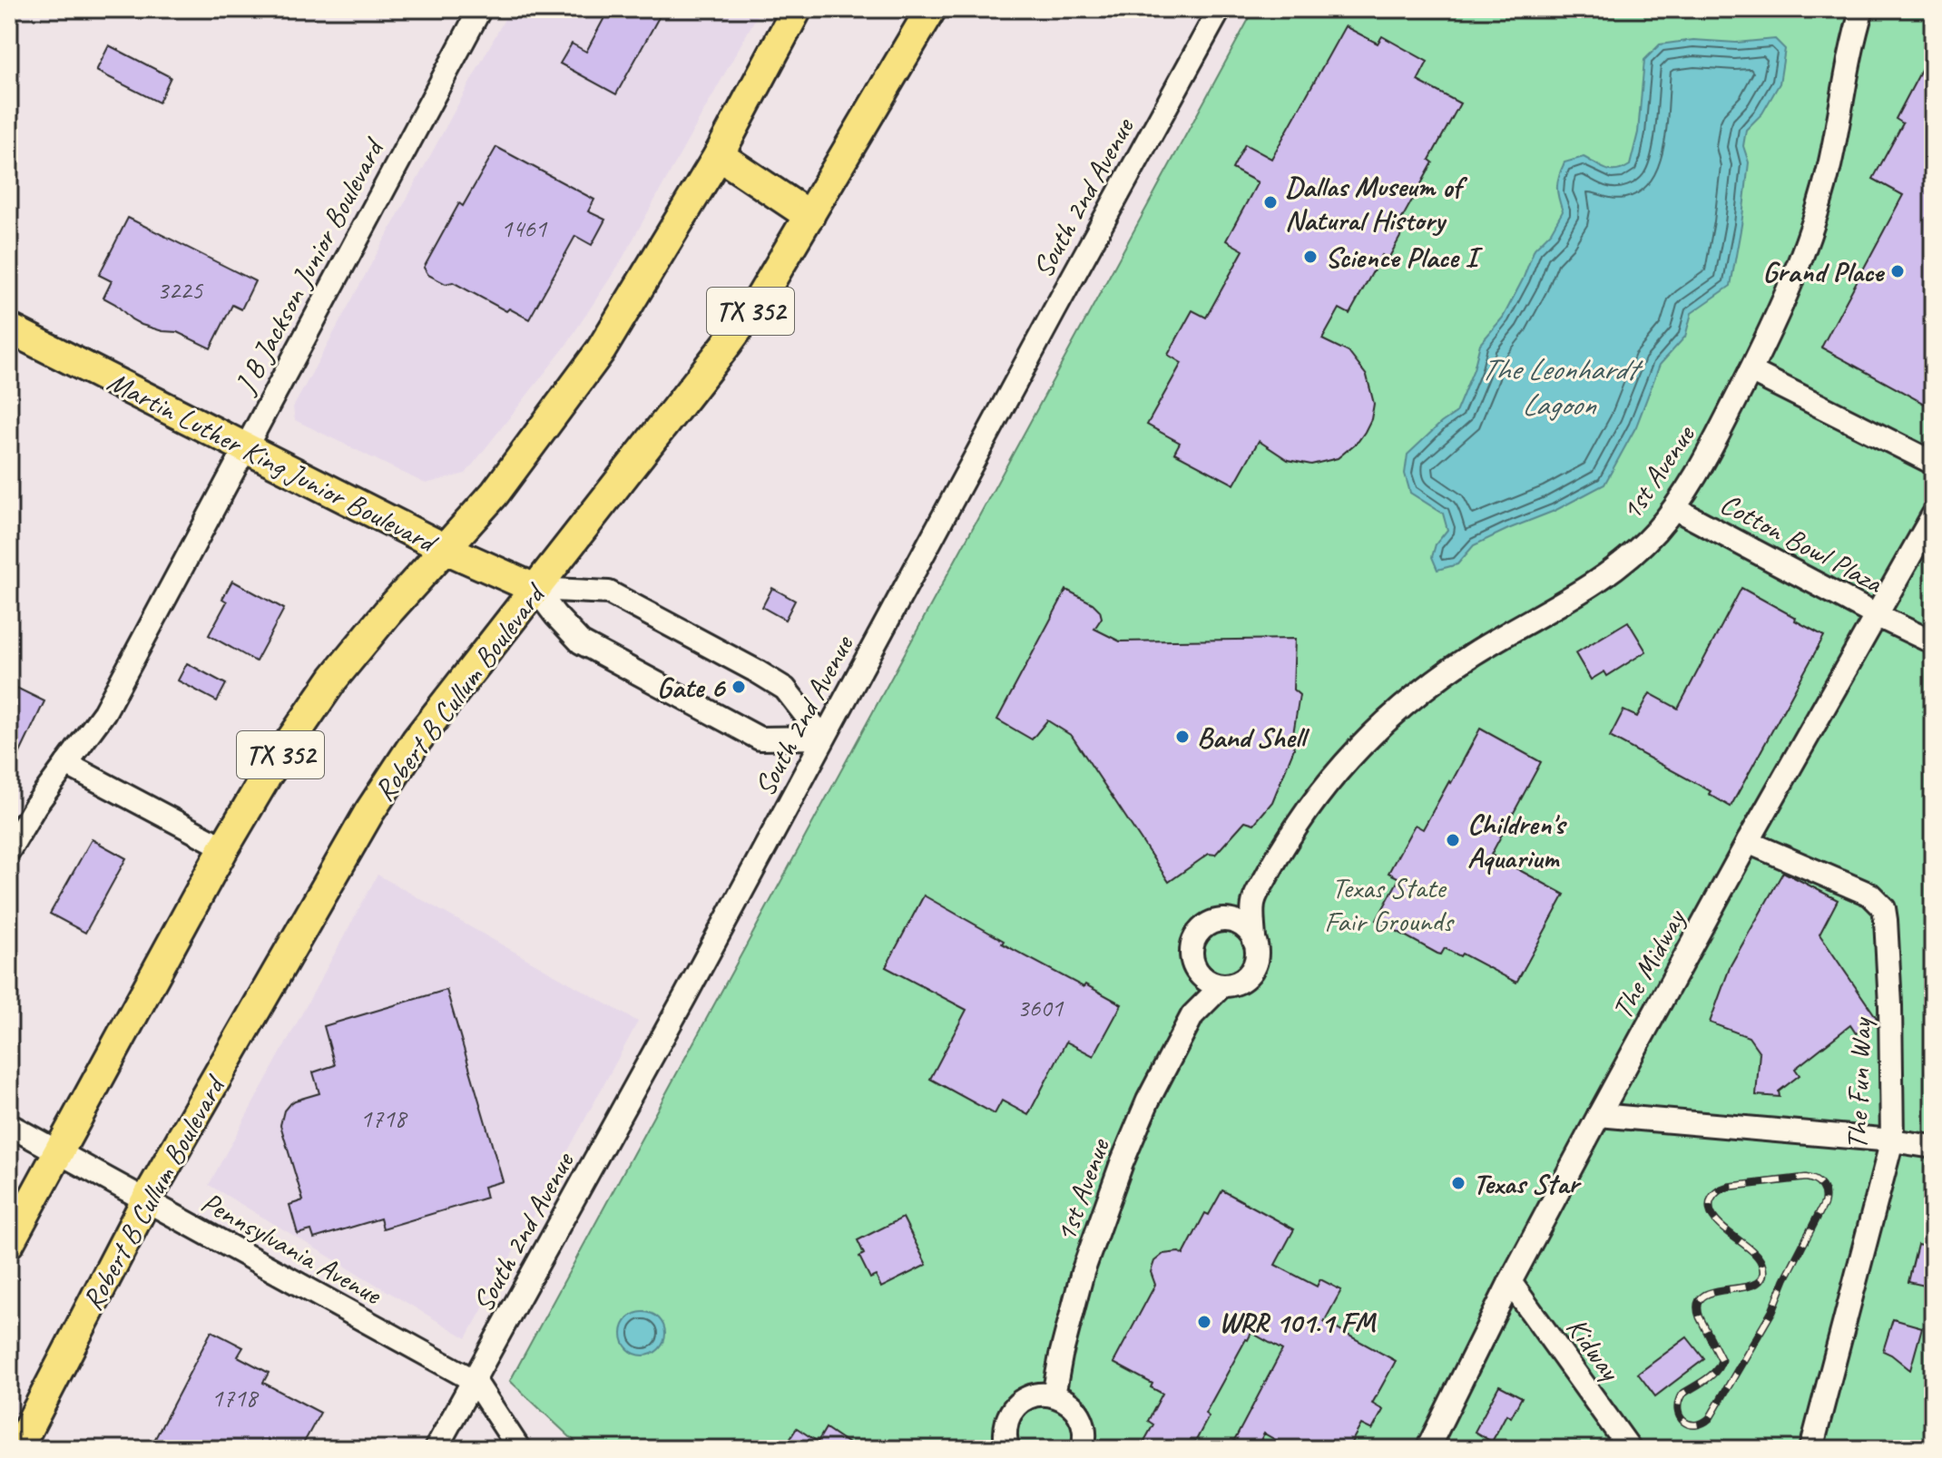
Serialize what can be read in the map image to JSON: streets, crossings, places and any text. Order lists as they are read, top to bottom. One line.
{"streets":{"main road":["TX 352","Martin Luther King Junior Boulevard","Robert B Cullum Boulevard"],"street":["South 2nd Avenue","J B Jackson Junior Boulevard","1st Avenue","Cotton Bowl Plaza","The Midway","The Fun Way","Pennsylvania Avenue","Kidway"]},"crossings":[["South 2nd Avenue","Martin Luther King Junior Boulevard"],["South 2nd Avenue","Pennsylvania Avenue"],["J B Jackson Junior Boulevard","Martin Luther King Junior Boulevard"],["TX 352","Martin Luther King Junior Boulevard"],["TX 352","Pennsylvania Avenue"],["Martin Luther King Junior Boulevard","Robert B Cullum Boulevard"],["Cotton Bowl Plaza","The Midway"],["Robert B Cullum Boulevard","Pennsylvania Avenue"],["The Midway","The Fun Way"],["The Midway","Kidway"]],"water":["The Leonhardt Lagoon"],"parks":["Texas State Fair Grounds"],"places":["Dallas Museum of Natural History","Science Place I","Grand Place","Gate 6","Band Shell","Children's Aquarium","Texas Star","WRR 101.1 FM"],"house_numbers":["1461","3225","3601","1718","1718"]}
